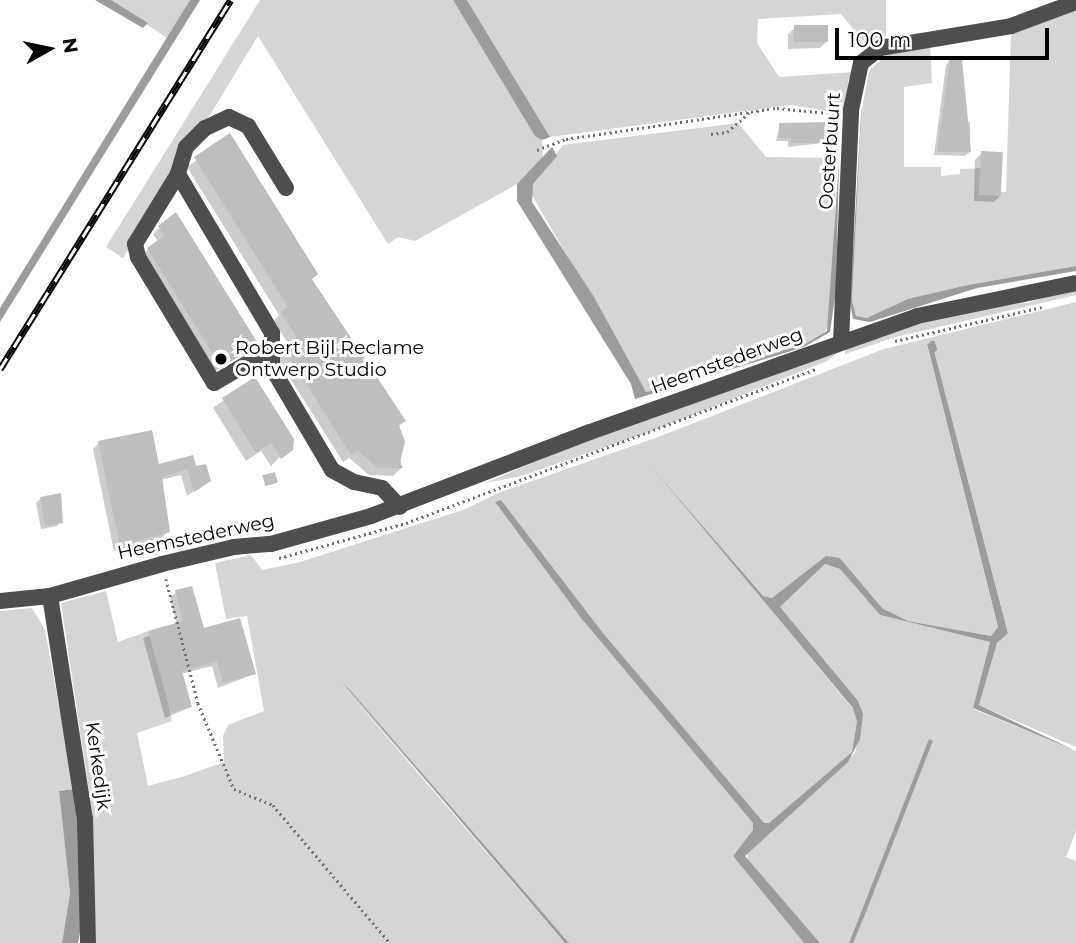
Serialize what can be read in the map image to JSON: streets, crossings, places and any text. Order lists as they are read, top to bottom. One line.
{"streets":{"street":["Oosterbuurt","Heemstederweg","Kerkedijk"]},"crossings":[["Oosterbuurt","Heemstederweg"],["Heemstederweg","Kerkedijk"]],"places":["Robert Bijl Reclame Ontwerp Studio"],"scale_bar":"100 m","north":"right"}
